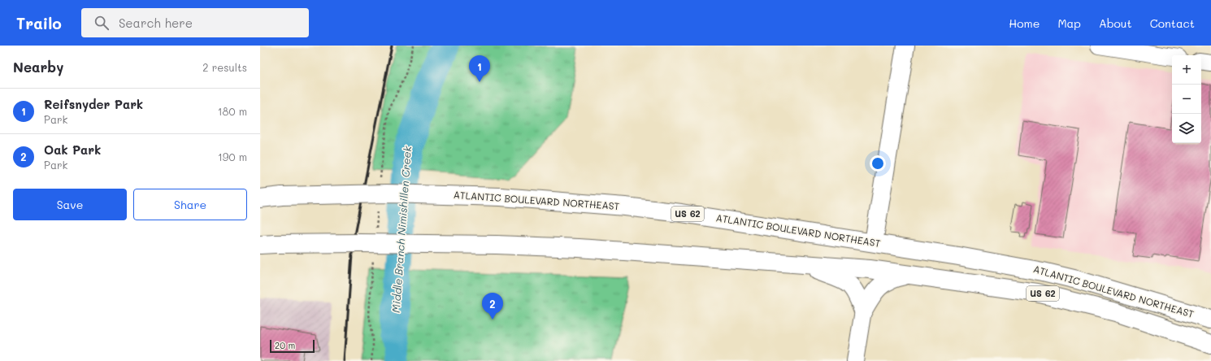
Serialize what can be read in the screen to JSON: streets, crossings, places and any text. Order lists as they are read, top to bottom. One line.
{"streets":{"main road":["ATLANTIC BOULEVARD NORTHEAST","US 62"]},"water":["Middle Branch Nimishillen Creek"],"scale_bar":"20 m","page":{"header":"Trailo","search":"Search here","nav":["Home","Map","About","Contact"],"heading":["Nearby","2 results"],"map_buttons":["+","−"],"pins":["1","2"],"list":[{"mark":"1","name":"Reifsnyder Park","note":"Park","value":"180 m"},{"mark":"2","name":"Oak Park","note":"Park","value":"190 m"}],"buttons":["Save","Share"],"scale":"20 m"}}
